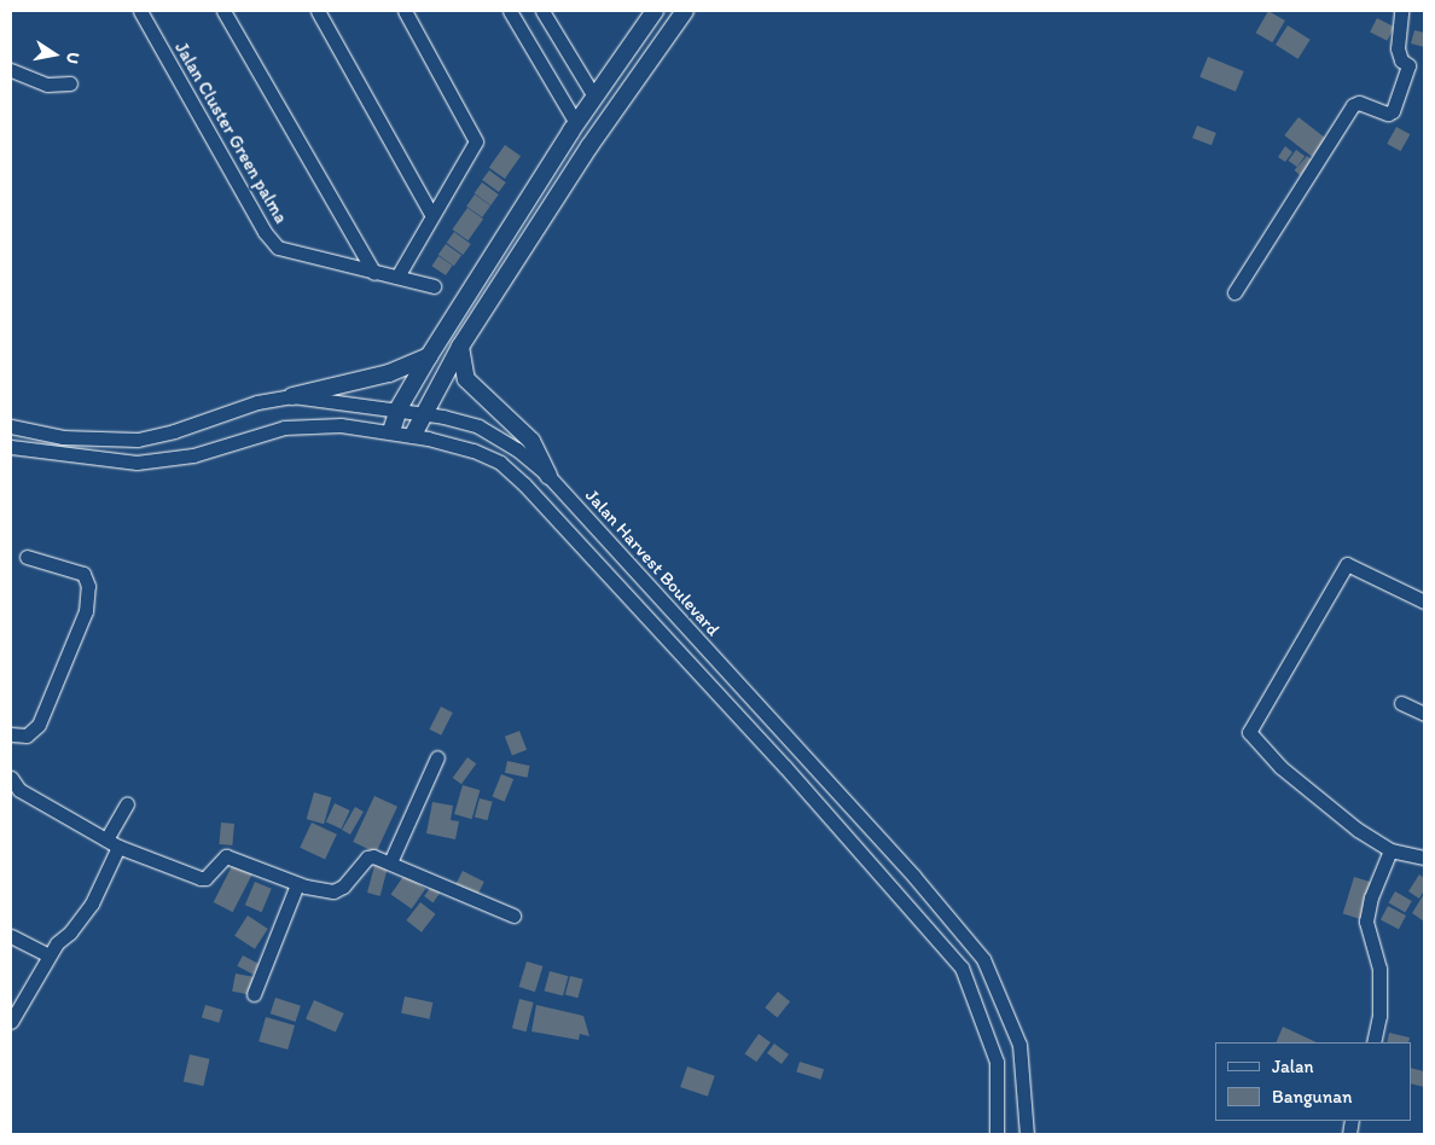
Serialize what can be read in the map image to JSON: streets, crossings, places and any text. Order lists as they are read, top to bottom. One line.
{"streets":{"street":["Jalan Cluster Green palma","Jalan Harvest Boulevard"]},"legend":["Jalan","Bangunan"],"north":"right"}
